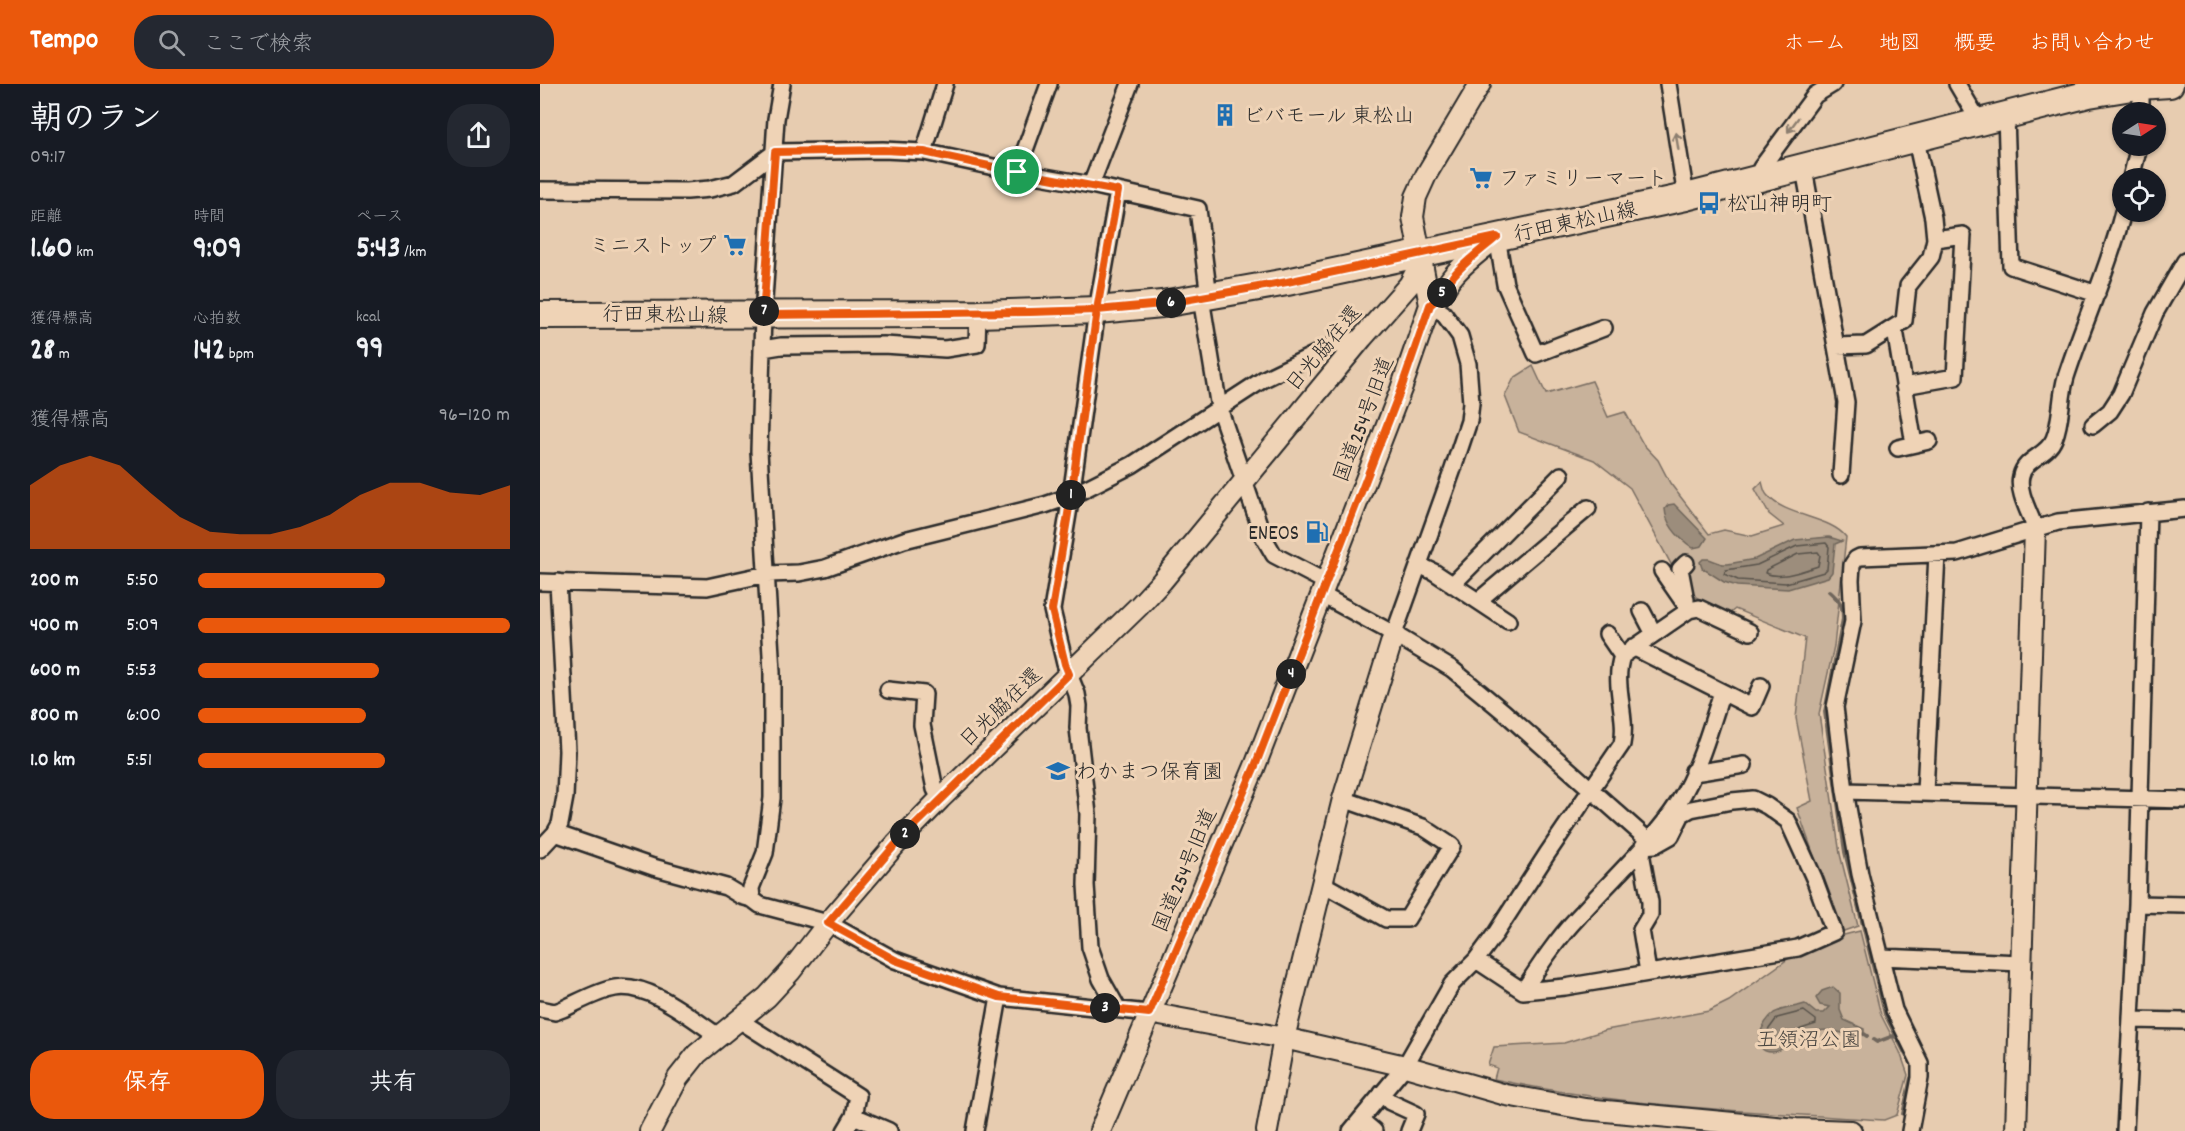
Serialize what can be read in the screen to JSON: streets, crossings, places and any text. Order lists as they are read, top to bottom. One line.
{"streets":{"main road":["行田東松山線"],"street":["日光脇往還","国道254号旧道"]},"crossings":[["行田東松山線","日光脇往還"],["行田東松山線","国道254号旧道"],["日光脇往還","国道254号旧道"]],"parks":["五領沼公園"],"places":{"building":["ビバモール 東松山"],"supermarket":["ファミリーマート","ミニストップ"],"bus stop":["松山神明町"],"fuel station":["ENEOS"],"school or university":["わかまつ保育園"]},"north":"right","page":{"header":"Tempo","search":"ここで検索","nav":["ホーム","地図","概要","お問い合わせ"],"heading":["朝のラン","09:17"],"stats":[["距離","1.60 km"],["時間","9:09"],["ペース","5:43 /km"],["獲得標高","28 m"],["心拍数","142 bpm"],["kcal","99"]],"pins":["5","6","7","1","4","2","3"],"chart":["獲得標高","96–120 m"],"list":[{"name":"200 m","note":"5:50"},{"name":"400 m","note":"5:09"},{"name":"600 m","note":"5:53"},{"name":"800 m","note":"6:00"},{"name":"1.0 km","note":"5:51"}],"buttons":["保存","共有"]}}
